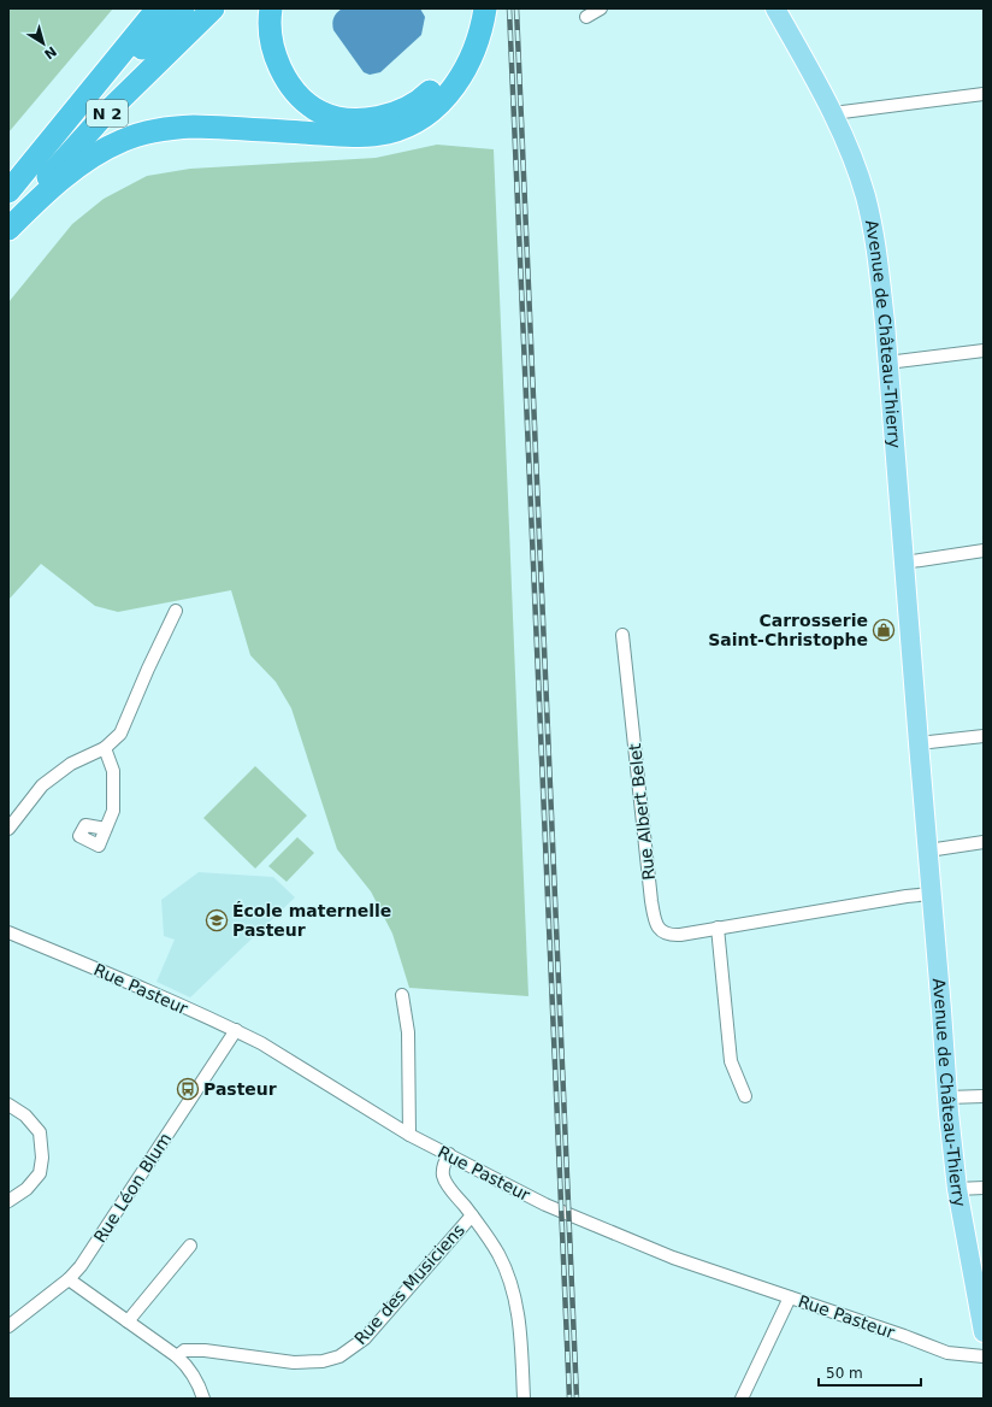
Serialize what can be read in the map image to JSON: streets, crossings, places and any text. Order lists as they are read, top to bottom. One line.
{"streets":{"highway":["N 2"],"main road":["Avenue de Château-Thierry"],"street":["Rue Albert Belet","Rue Pasteur","Rue Léon Blum","Rue des Musiciens"]},"crossings":[["Avenue de Château-Thierry","Rue Albert Belet"],["Rue Pasteur","Rue Léon Blum"]],"places":{"shop":["Carrosserie Saint-Christophe"],"school or university":["École maternelle Pasteur"],"bus stop":["Pasteur"]},"scale_bar":"50 m","north":"bottom right"}
